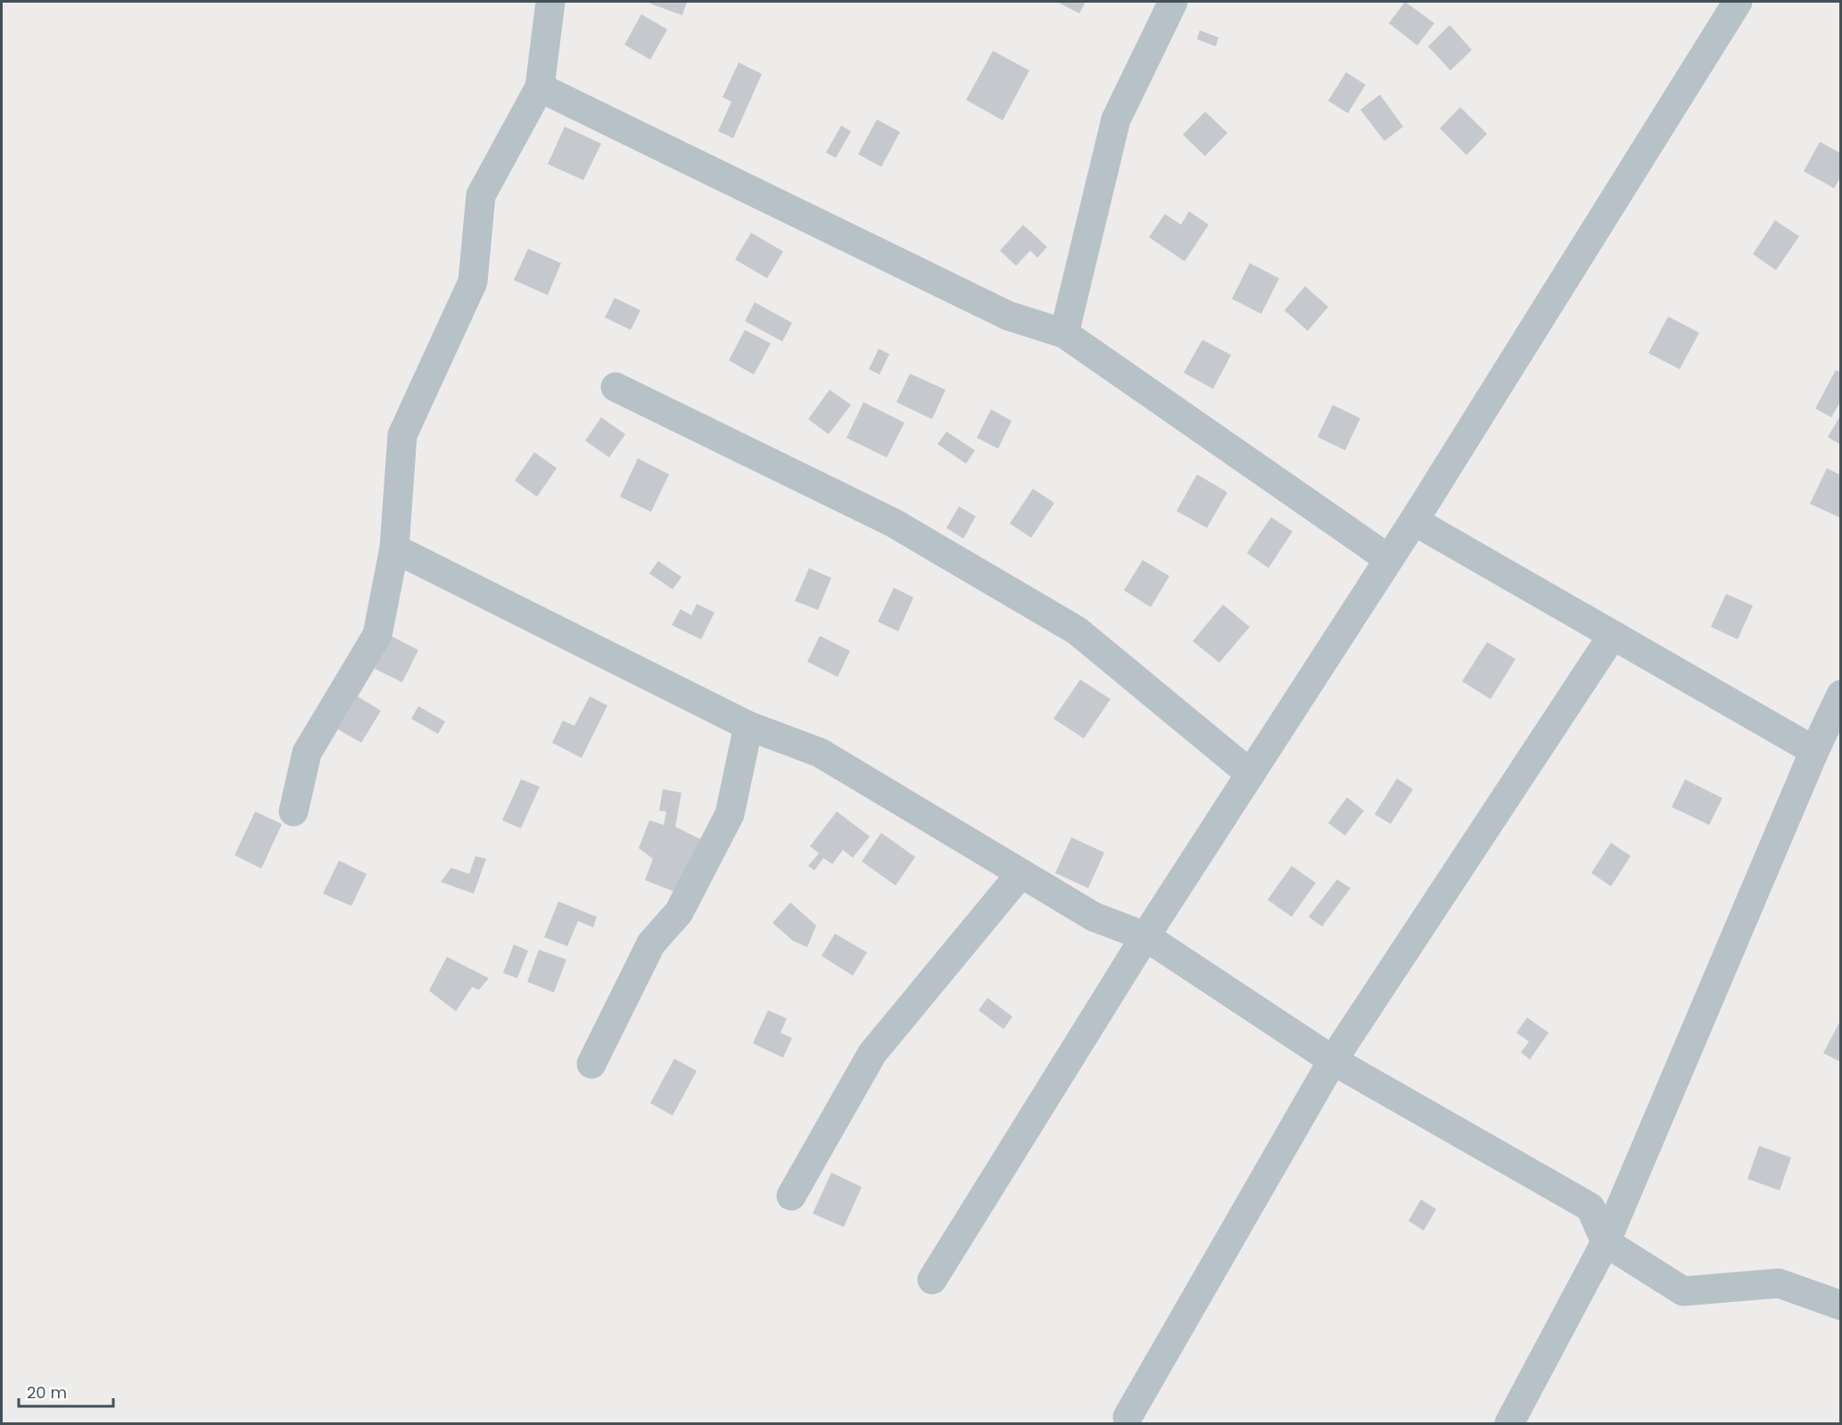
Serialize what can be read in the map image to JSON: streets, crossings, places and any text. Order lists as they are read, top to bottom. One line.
{"scale_bar":"20 m"}
